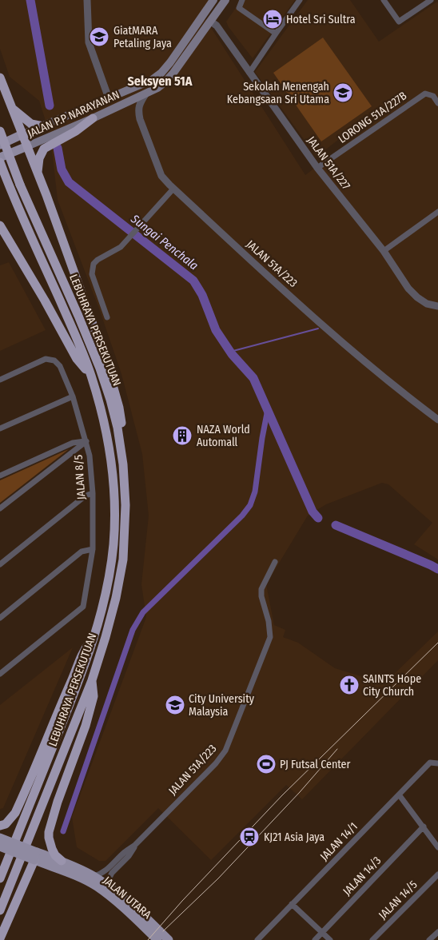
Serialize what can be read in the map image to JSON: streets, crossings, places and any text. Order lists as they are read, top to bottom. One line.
{"streets":{"highway":["LEBUHRAYA PERSEKUTUAN"],"main road":["JALAN P.P NARAYANAN","JALAN UTARA"],"street":["LORONG 51A/227B","JALAN 51A/227","JALAN 51A/223","JALAN 8/5","JALAN 14/1","JALAN 14/3","JALAN 14/5"]},"crossings":[["JALAN P.P NARAYANAN","JALAN 51A/227"],["JALAN P.P NARAYANAN","JALAN 51A/223"],["LORONG 51A/227B","JALAN 51A/227"],["JALAN 51A/223","JALAN UTARA"]],"districts":["Seksyen 51A"],"water":["Sungai Penchala"],"places":{"hotel":["Hotel Sri Sultra"],"school or university":["GiatMARA Petaling Jaya","Sekolah Menengah Kebangsaan Sri Utama","City University Malaysia"],"building":["NAZA World Automall"],"church":["SAINTS Hope City Church"],"sports":["PJ Futsal Center"],"station":["KJ21 Asia Jaya"]}}
